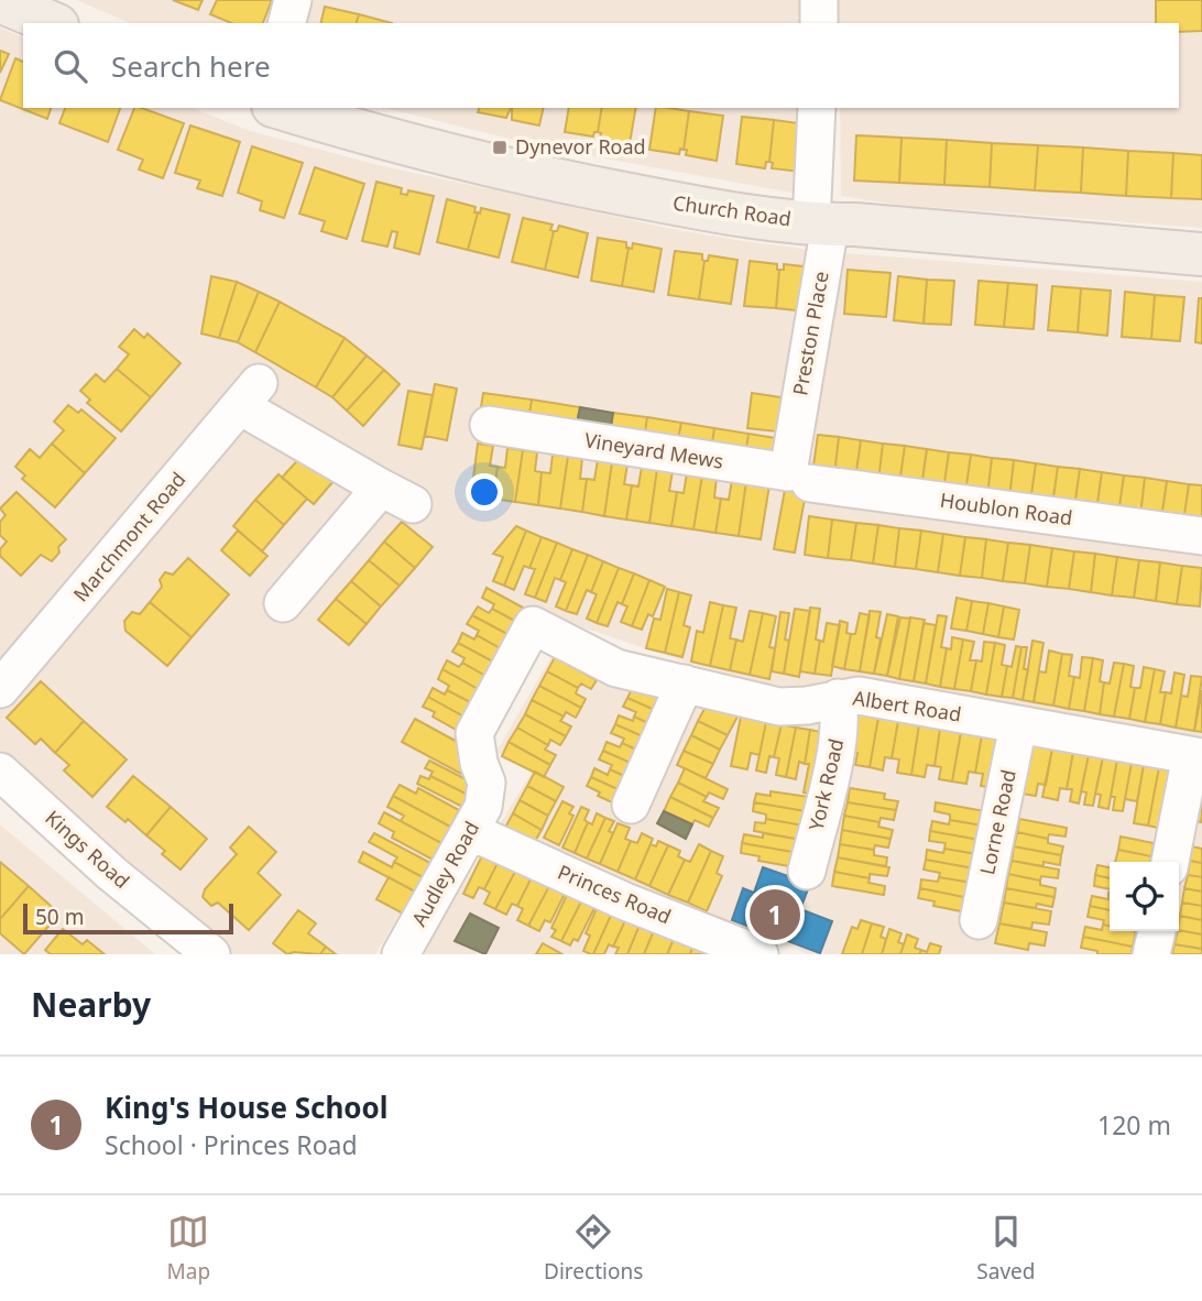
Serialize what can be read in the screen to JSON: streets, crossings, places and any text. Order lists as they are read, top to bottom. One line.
{"streets":{"main road":["Church Road"],"street":["Preston Place","Vineyard Mews","Houblon Road","Marchmont Road","Albert Road","York Road","Lorne Road","Kings Road","Audley Road","Princes Road"]},"crossings":[["Church Road","Preston Place"],["Preston Place","Vineyard Mews"],["Albert Road","York Road"],["Albert Road","Lorne Road"],["Albert Road","Audley Road"],["Audley Road","Princes Road"]],"places":{"transit":["Dynevor Road"]},"scale_bar":"50 m","page":{"search":"Search here","pins":"1","scale":"50 m","heading":"Nearby","list":[{"mark":"1","name":"King's House School","note":"School · Princes Road","value":"120 m"}],"nav":["Map","Directions","Saved"]}}
